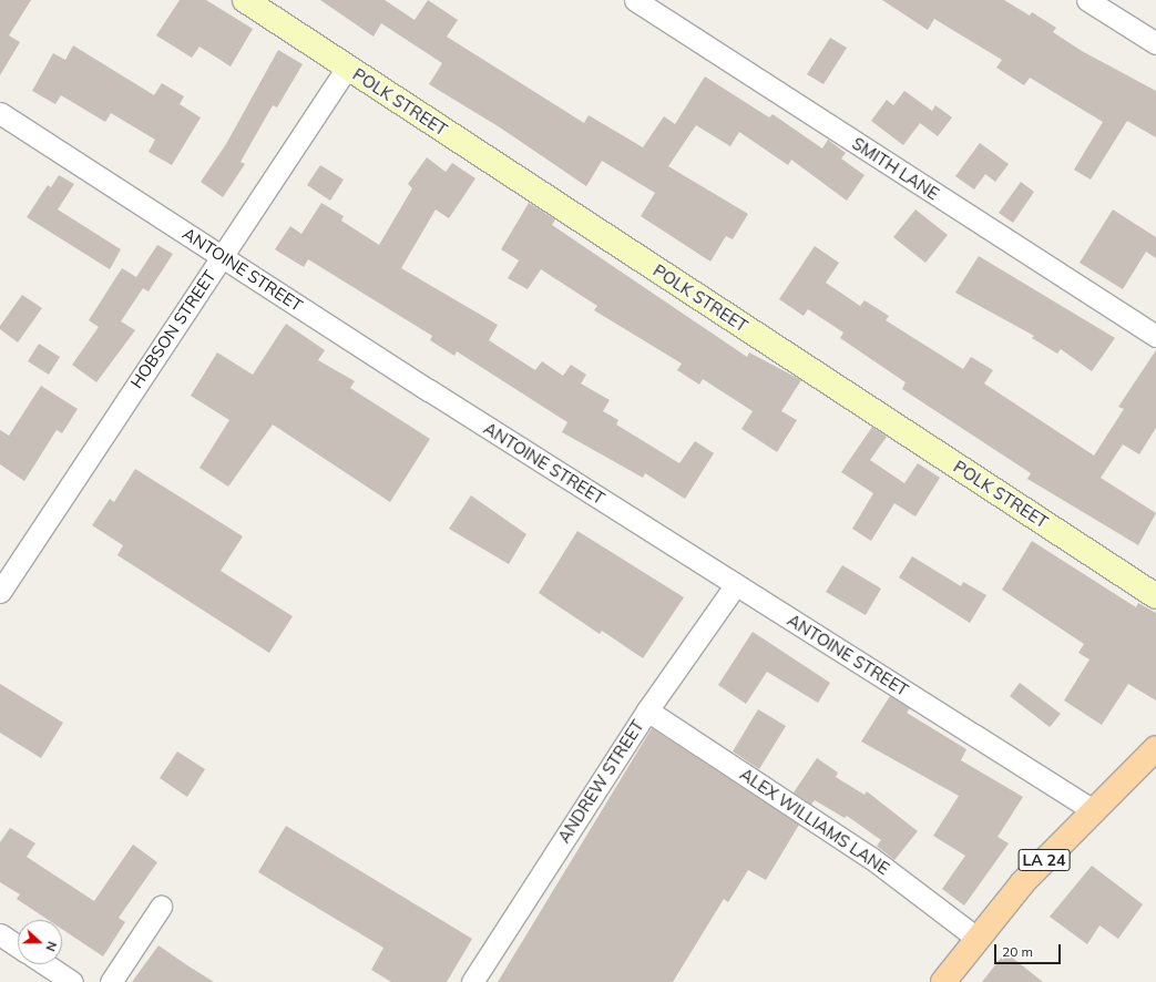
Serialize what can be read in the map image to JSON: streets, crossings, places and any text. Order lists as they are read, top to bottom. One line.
{"streets":{"main road":["LA 24"],"street":["POLK STREET","SMITH LANE","ANTOINE STREET","HOBSON STREET","ANDREW STREET","ALEX WILLIAMS LANE"]},"crossings":[["POLK STREET","HOBSON STREET"],["ANTOINE STREET","HOBSON STREET"],["ANTOINE STREET","ANDREW STREET"],["ANTOINE STREET","LA 24"],["ANDREW STREET","ALEX WILLIAMS LANE"],["ALEX WILLIAMS LANE","LA 24"]],"scale_bar":"20 m","north":"right"}
